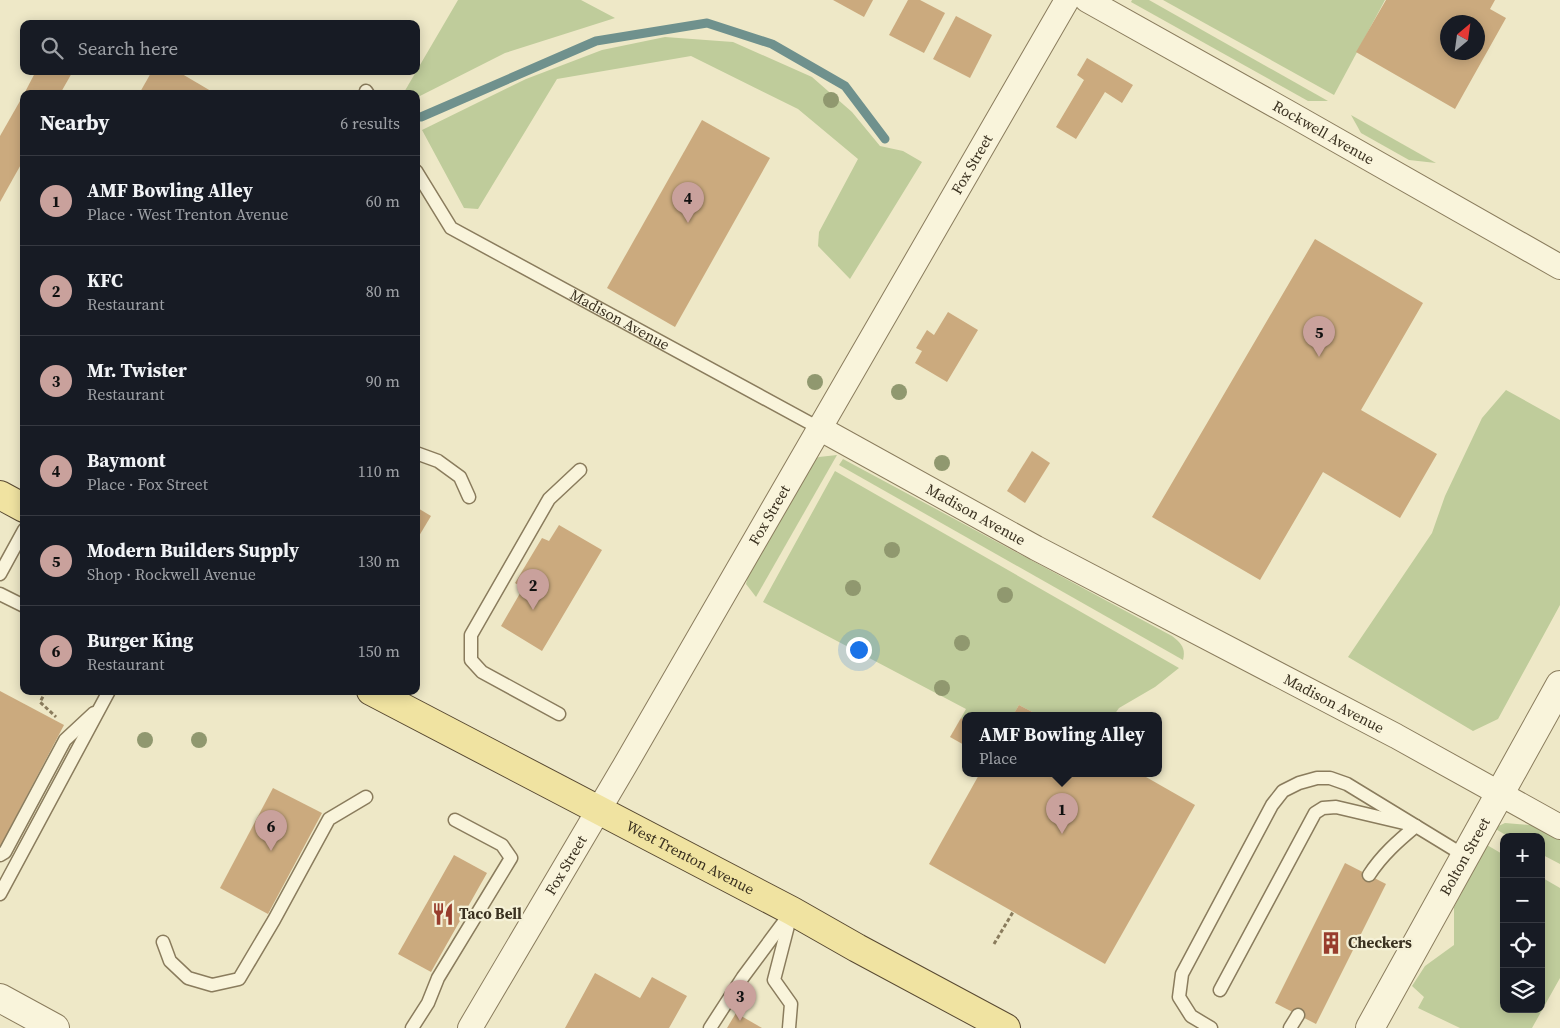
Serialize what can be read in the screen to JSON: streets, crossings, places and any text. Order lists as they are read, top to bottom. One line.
{"streets":{"main road":["West Trenton Avenue"],"street":["Rockwell Avenue","Fox Street","Madison Avenue","Bolton Street"]},"crossings":[["Fox Street","Madison Avenue"],["Fox Street","West Trenton Avenue"],["Madison Avenue","Bolton Street"]],"places":{"restaurant":["Taco Bell"],"building":["Checkers"]},"north":"top right","page":{"search":"Search here","heading":["Nearby","6 results"],"list":[{"mark":"1","name":"AMF Bowling Alley","note":"Place · West Trenton Avenue","value":"60 m"},{"mark":"2","name":"KFC","note":"Restaurant","value":"80 m"},{"mark":"3","name":"Mr. Twister","note":"Restaurant","value":"90 m"},{"mark":"4","name":"Baymont","note":"Place · Fox Street","value":"110 m"},{"mark":"5","name":"Modern Builders Supply","note":"Shop · Rockwell Avenue","value":"130 m"},{"mark":"6","name":"Burger King","note":"Restaurant","value":"150 m"}],"pins":["4","5","2","1","6","3"],"popup":["AMF Bowling Alley","Place"],"map_buttons":["+","−"]}}
